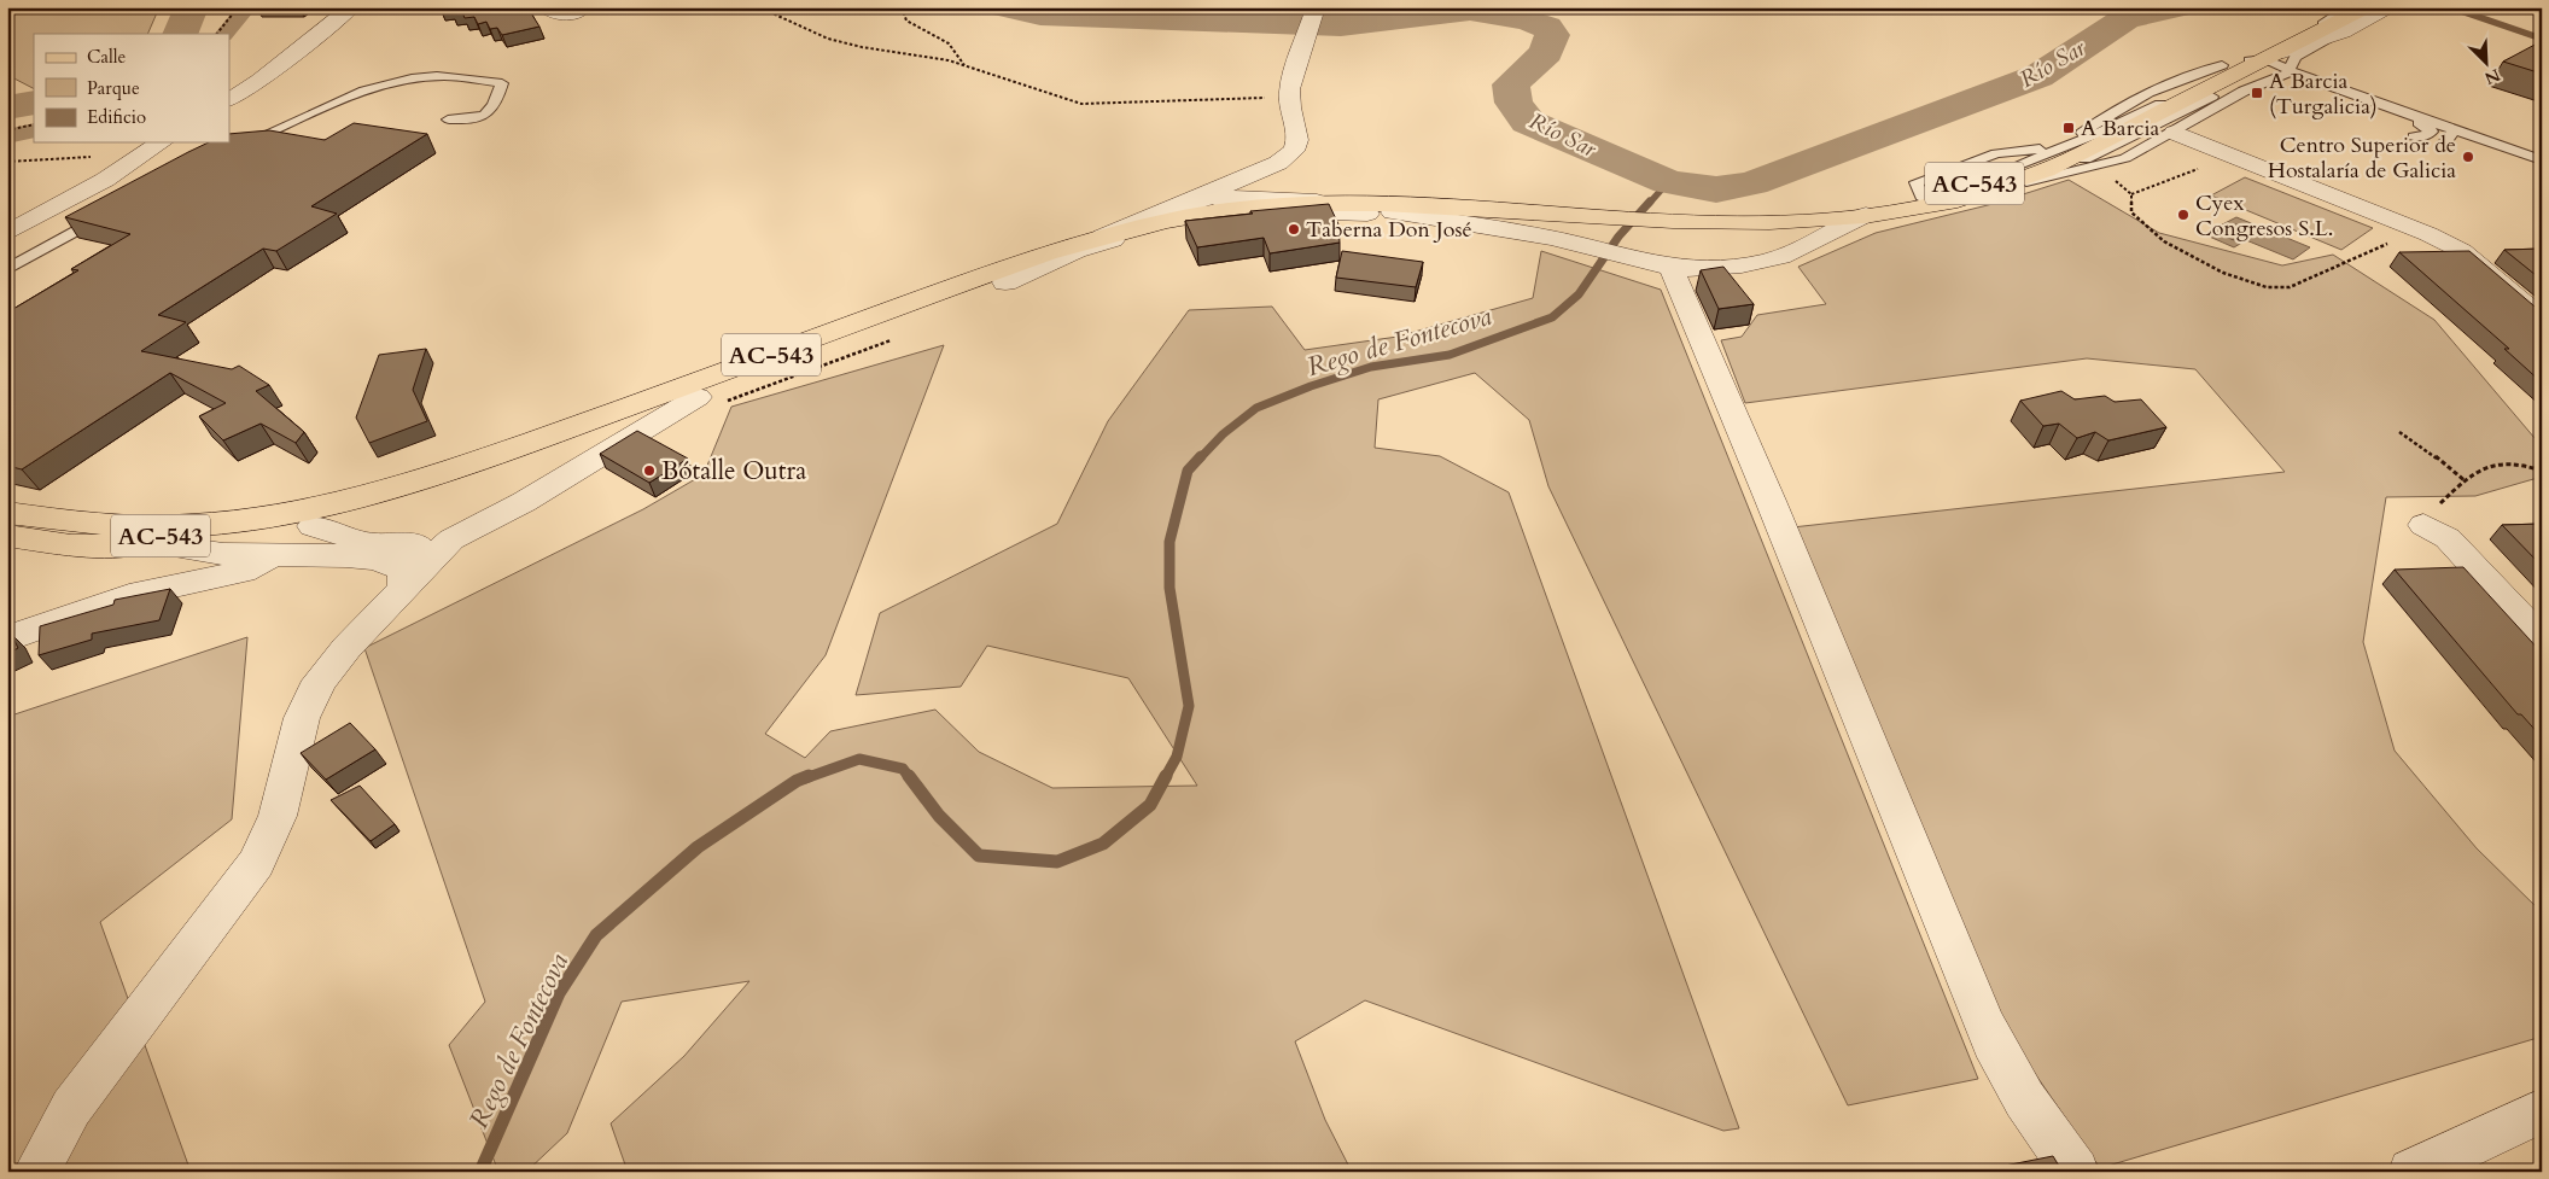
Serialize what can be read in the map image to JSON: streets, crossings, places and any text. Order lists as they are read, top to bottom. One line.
{"streets":{"main road":["AC-543"]},"water":["Río Sar","Rego de Fontecova"],"places":{"transit":["A Barcia (Turgalicia)","A Barcia"],"other":["Centro Superior de Hostalaría de Galicia","Cyex Congresos S.L.","Taberna Don José","Bótalle Outra"]},"legend":["Calle","Parque","Edificio"],"north":"bottom right"}
